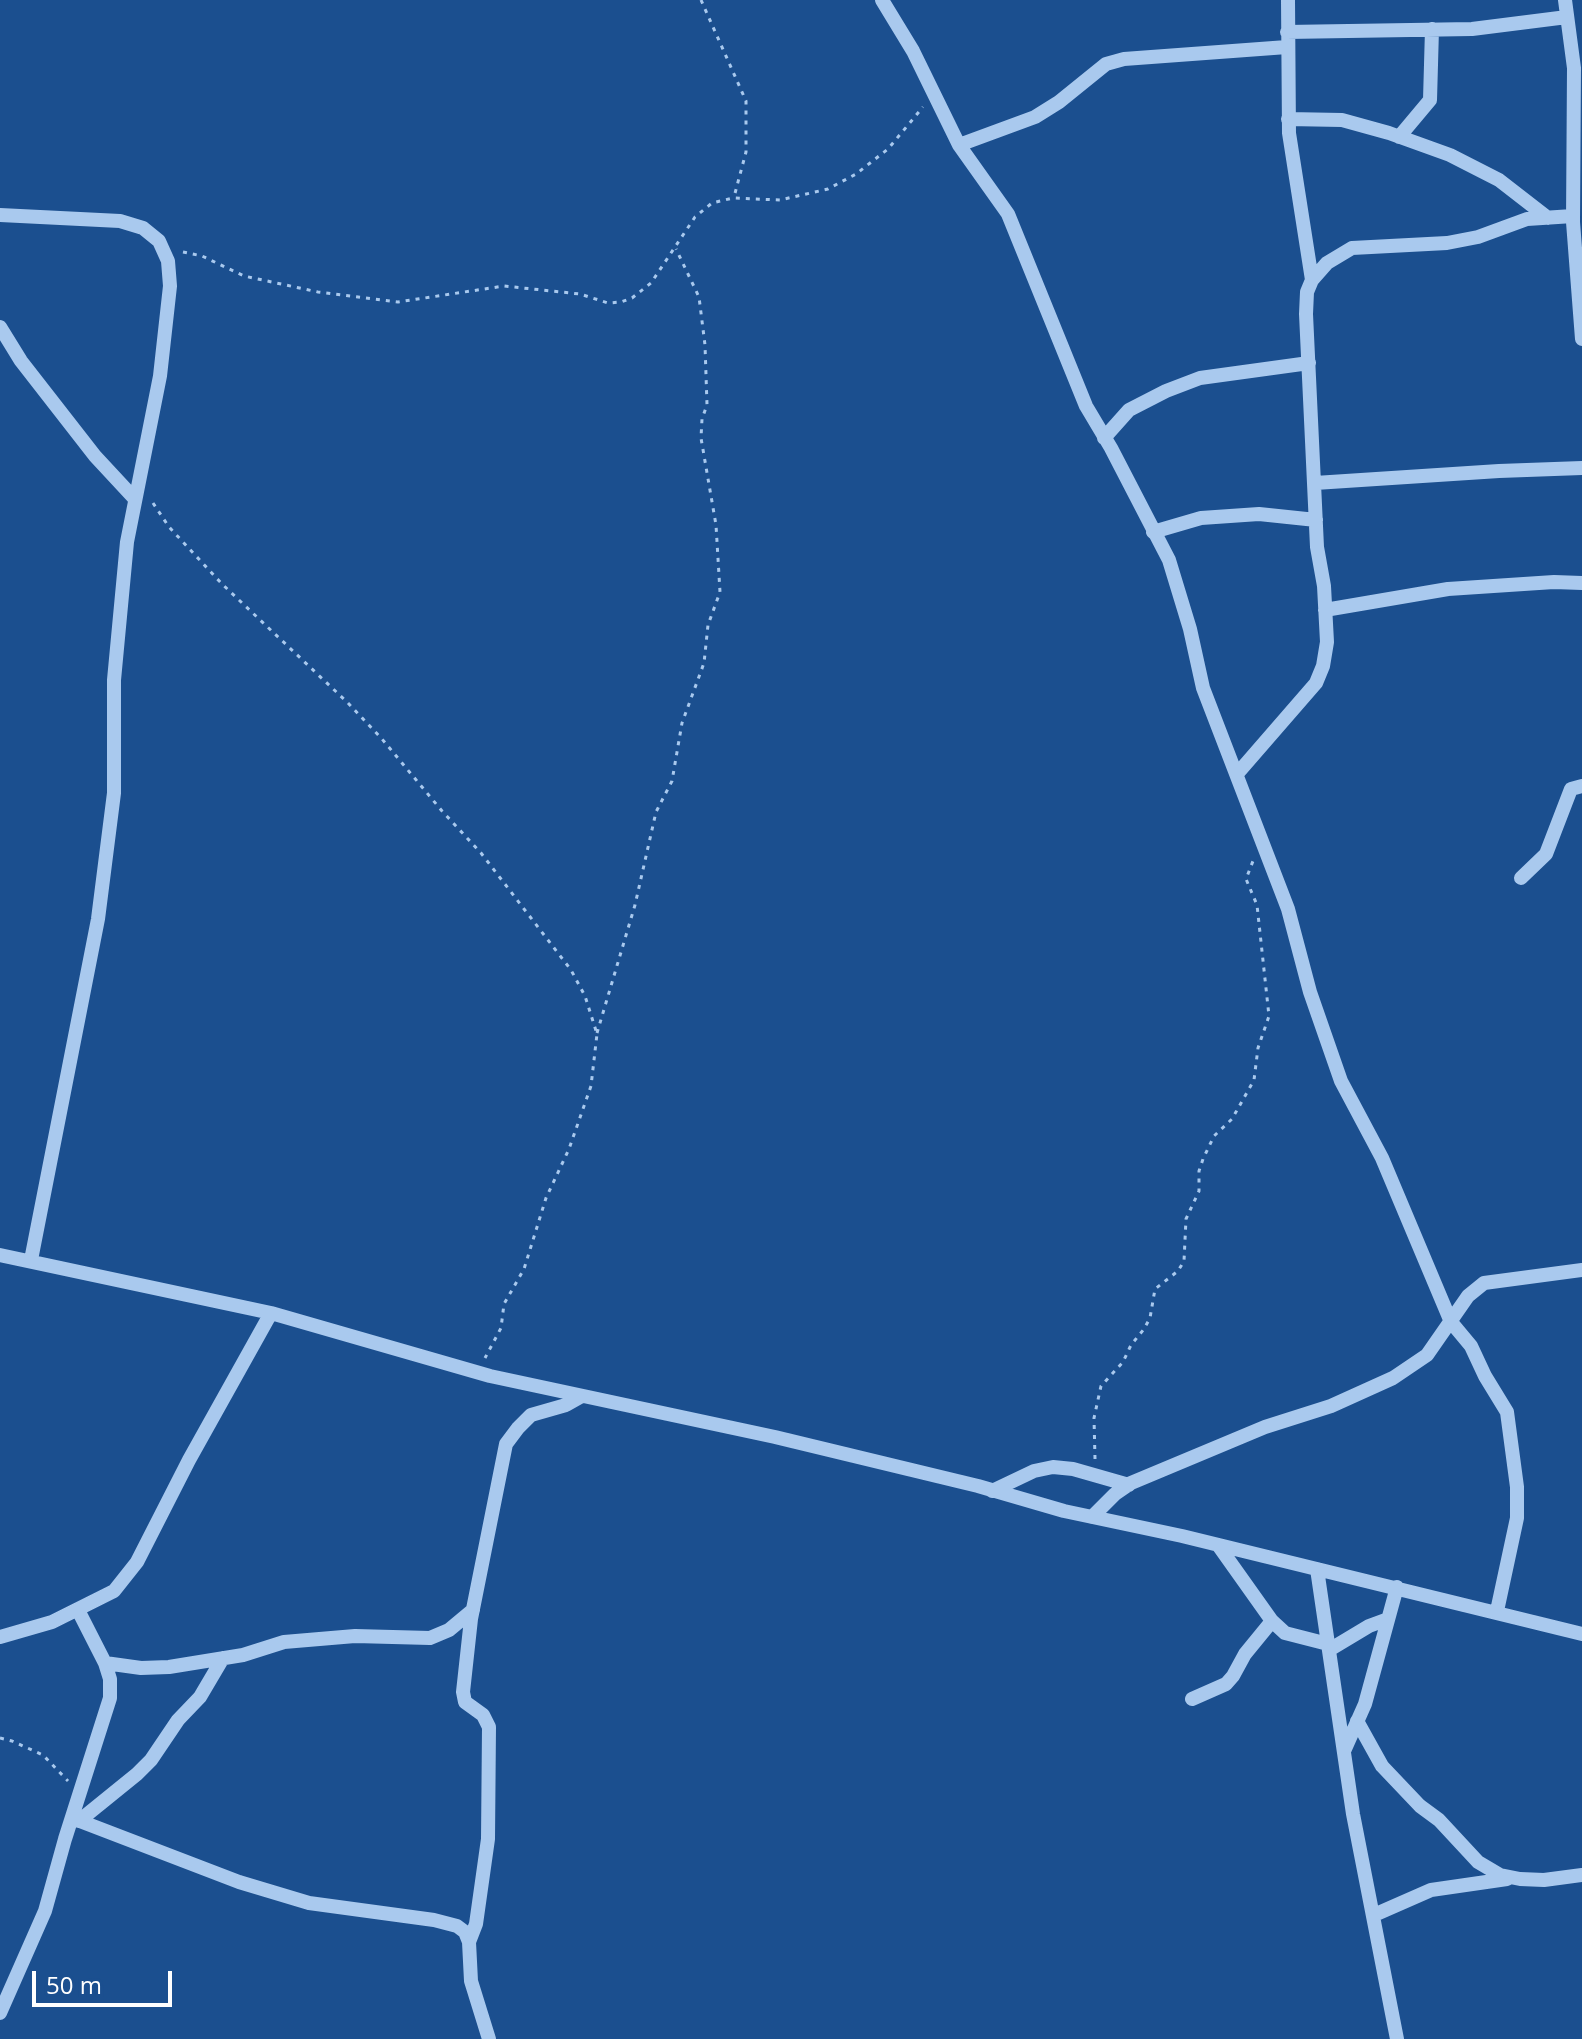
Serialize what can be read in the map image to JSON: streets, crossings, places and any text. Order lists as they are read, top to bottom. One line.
{"scale_bar":"50 m"}
